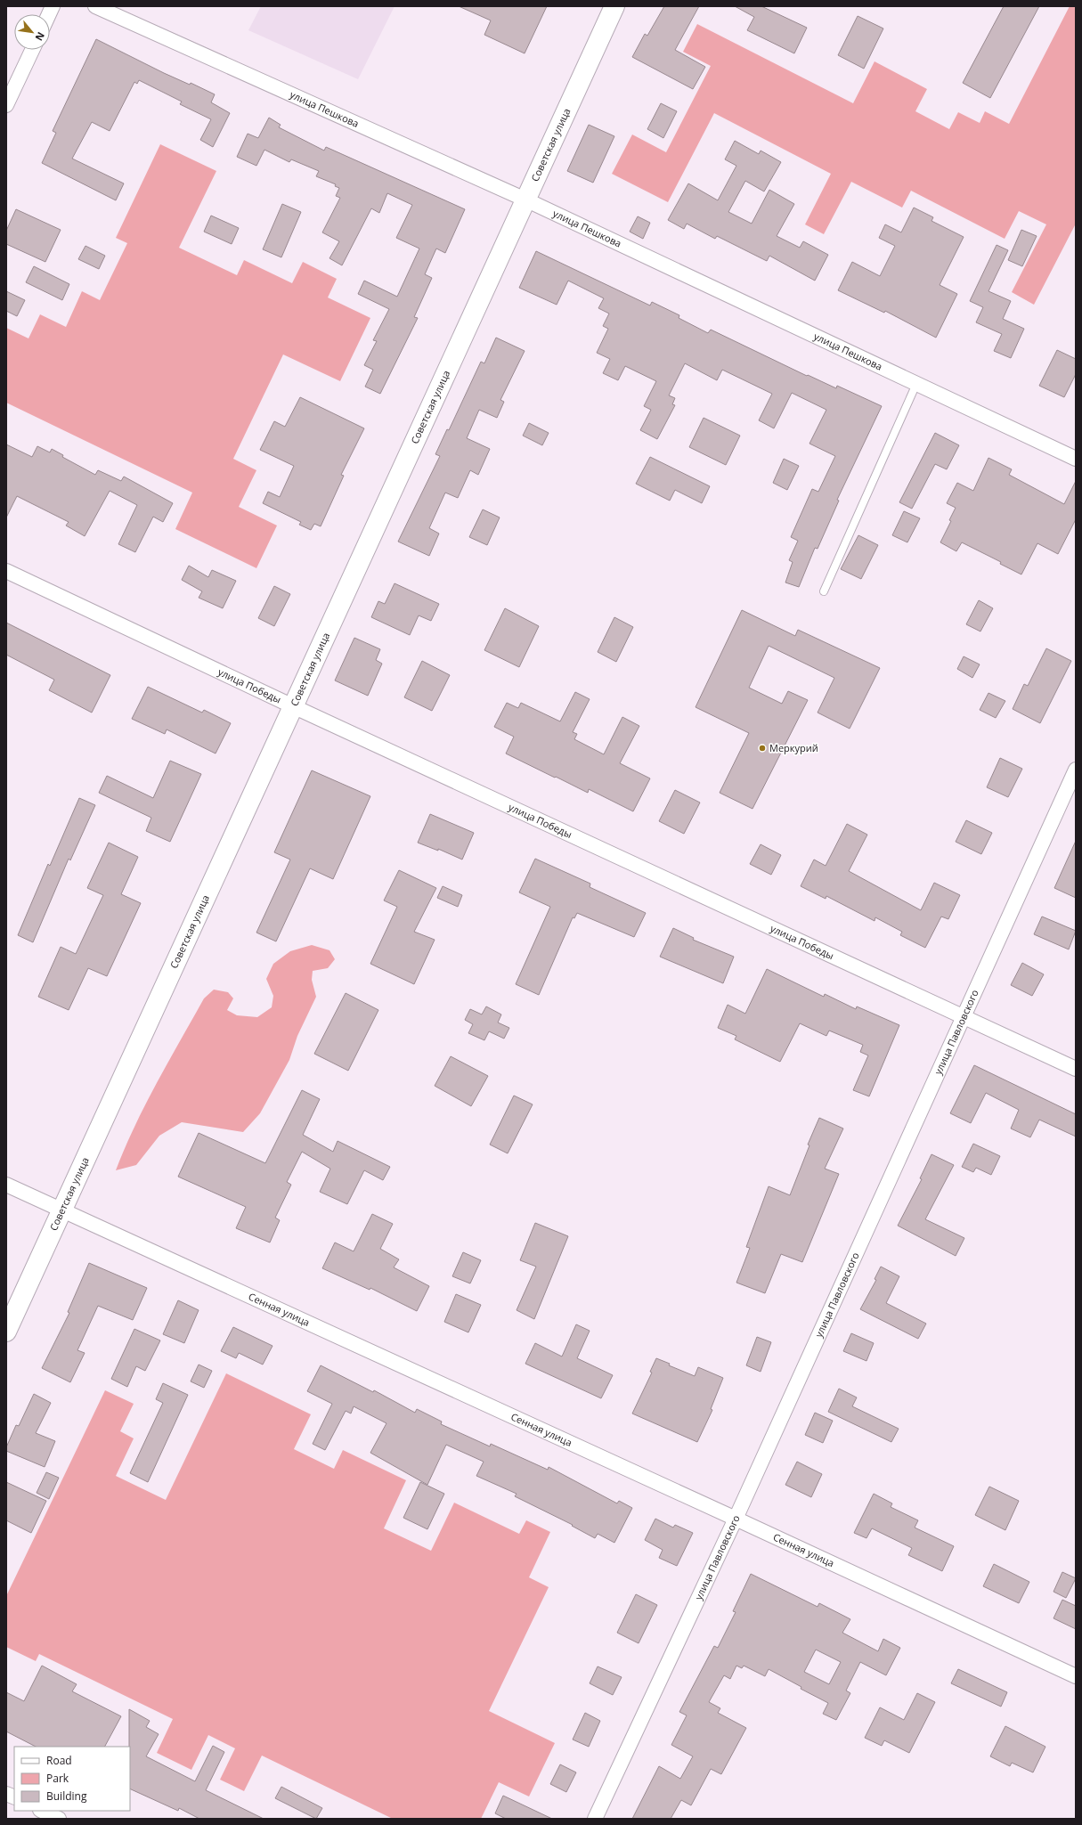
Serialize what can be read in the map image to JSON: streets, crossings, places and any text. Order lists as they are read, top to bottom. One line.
{"streets":{"street":["улица Пешкова","Советская улица","улица Победы","улица Павловского","Сенная улица"]},"crossings":[["улица Пешкова","Советская улица"],["Советская улица","улица Победы"],["Советская улица","Сенная улица"],["улица Победы","улица Павловского"],["улица Павловского","Сенная улица"]],"places":["Меркурий"],"legend":["Road","Park","Building"],"north":"bottom right"}
